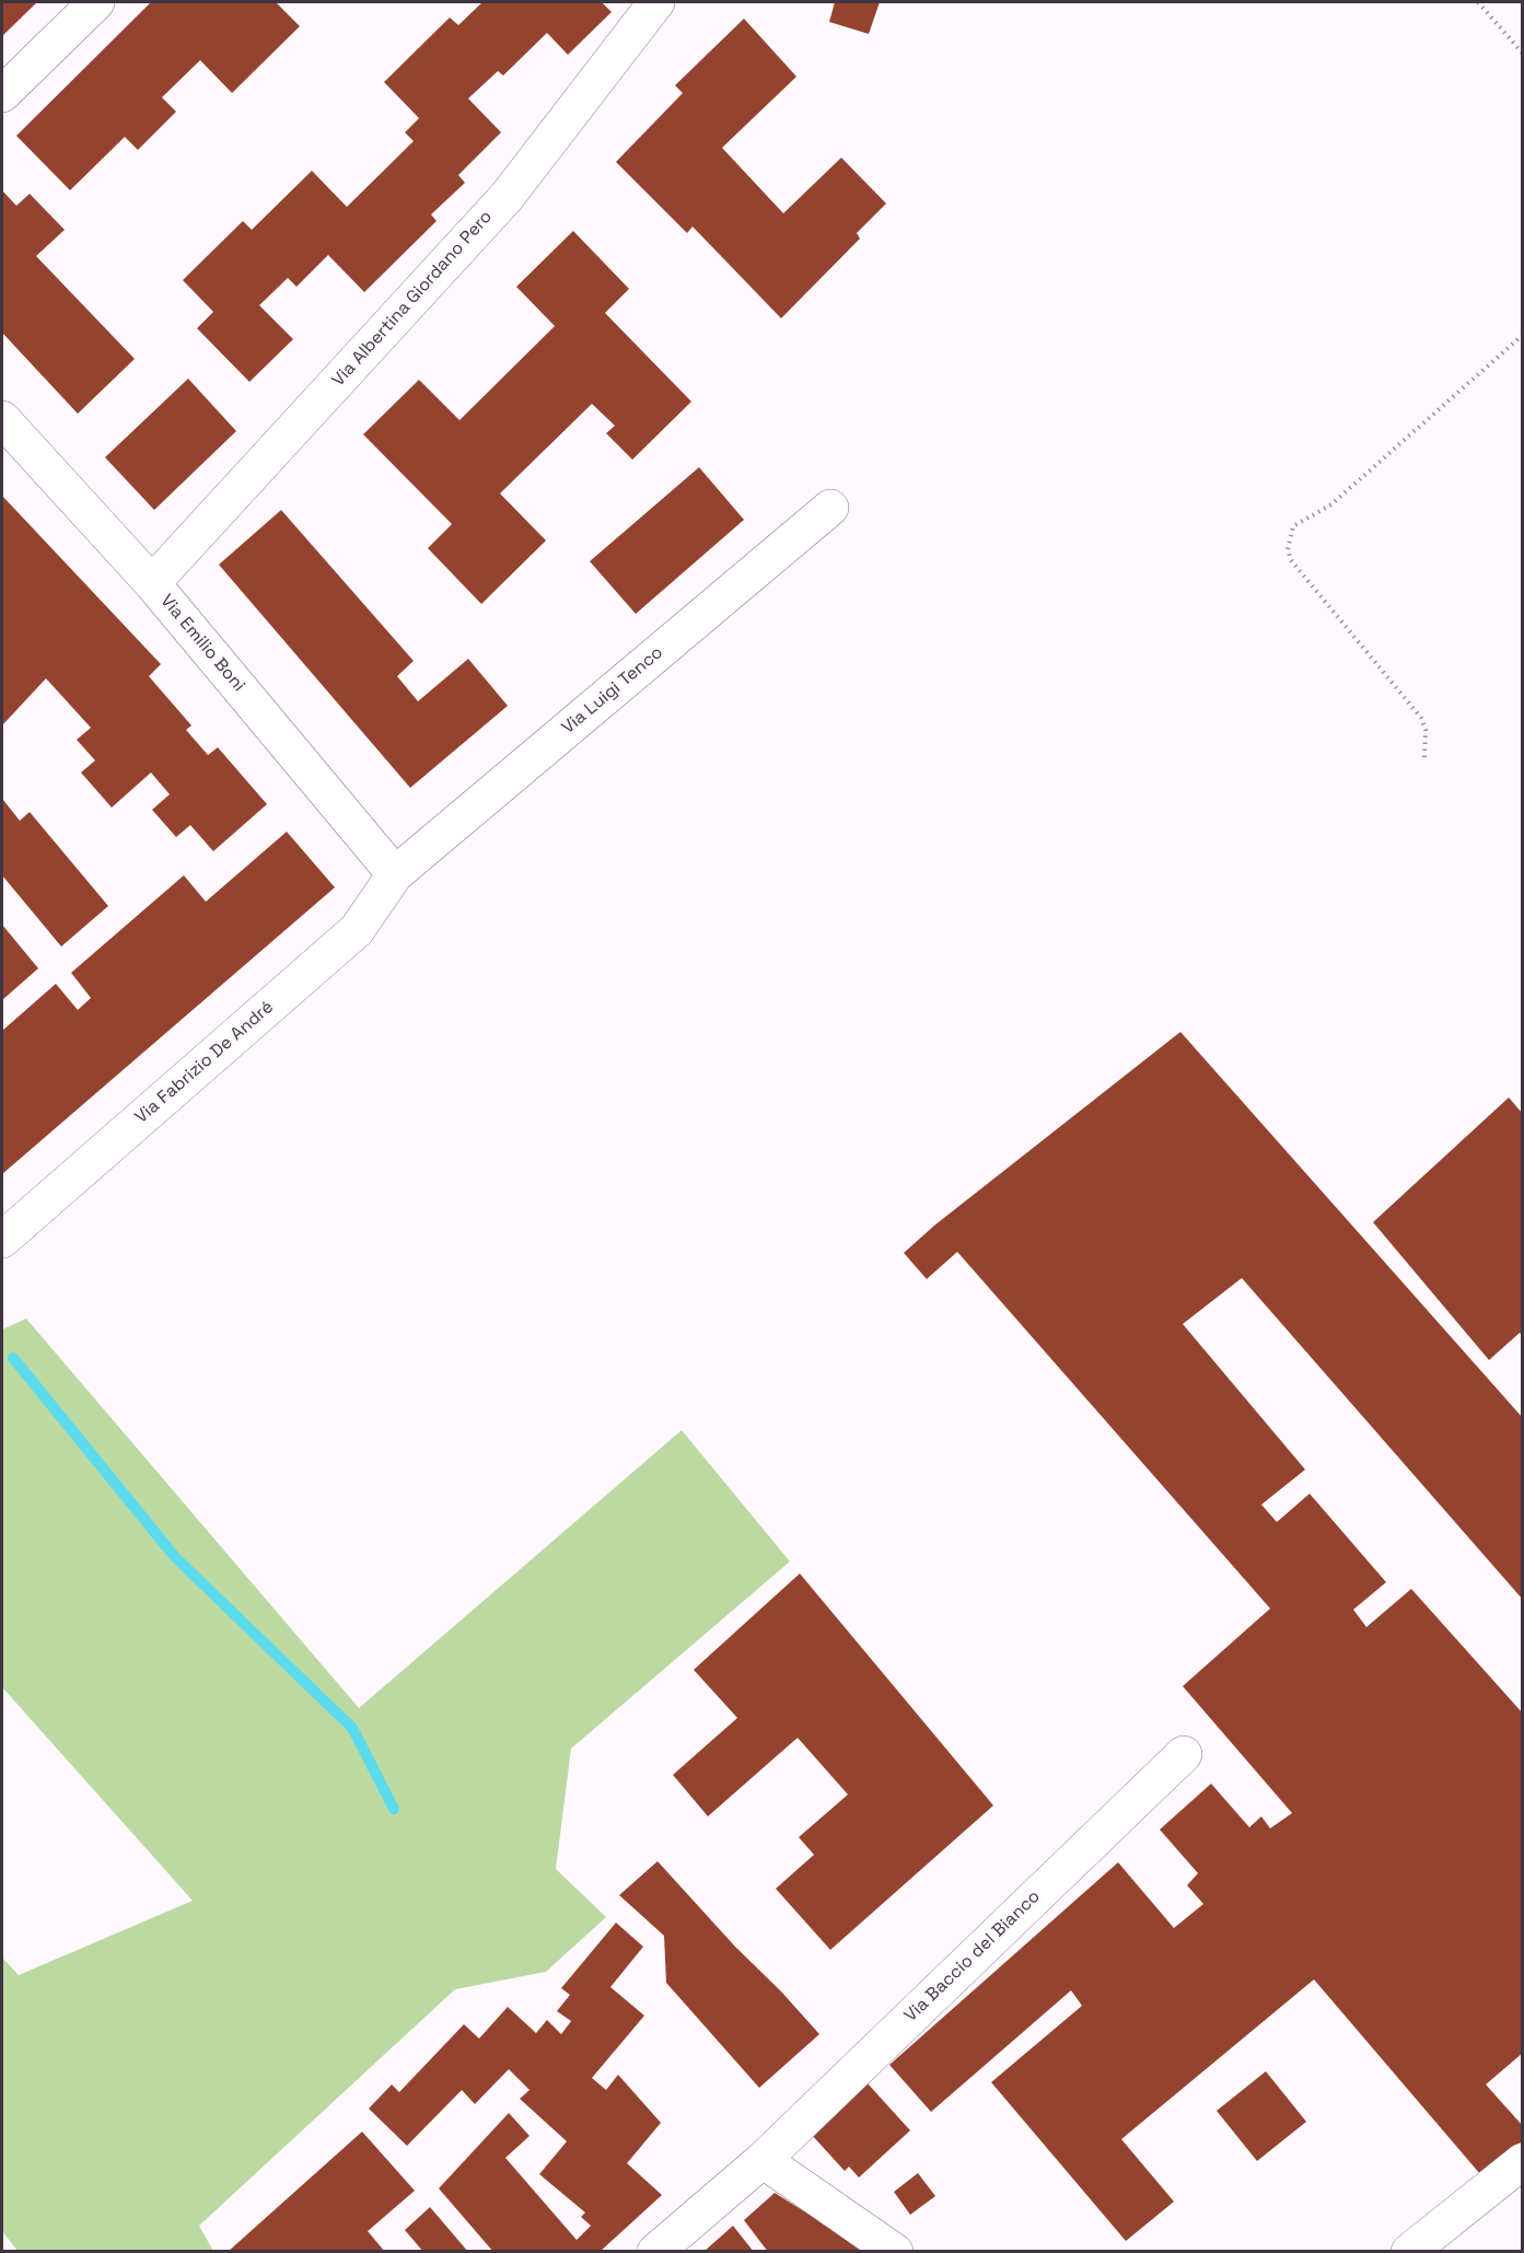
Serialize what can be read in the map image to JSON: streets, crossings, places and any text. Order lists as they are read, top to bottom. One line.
{"streets":{"street":["Via Albertina Giordano Pero","Via Emilio Boni","Via Luigi Tenco","Via Fabrizio De André","Via Baccio del Bianco"]},"crossings":[["Via Albertina Giordano Pero","Via Emilio Boni"],["Via Emilio Boni","Via Luigi Tenco"],["Via Emilio Boni","Via Fabrizio De André"],["Via Luigi Tenco","Via Fabrizio De André"]]}
